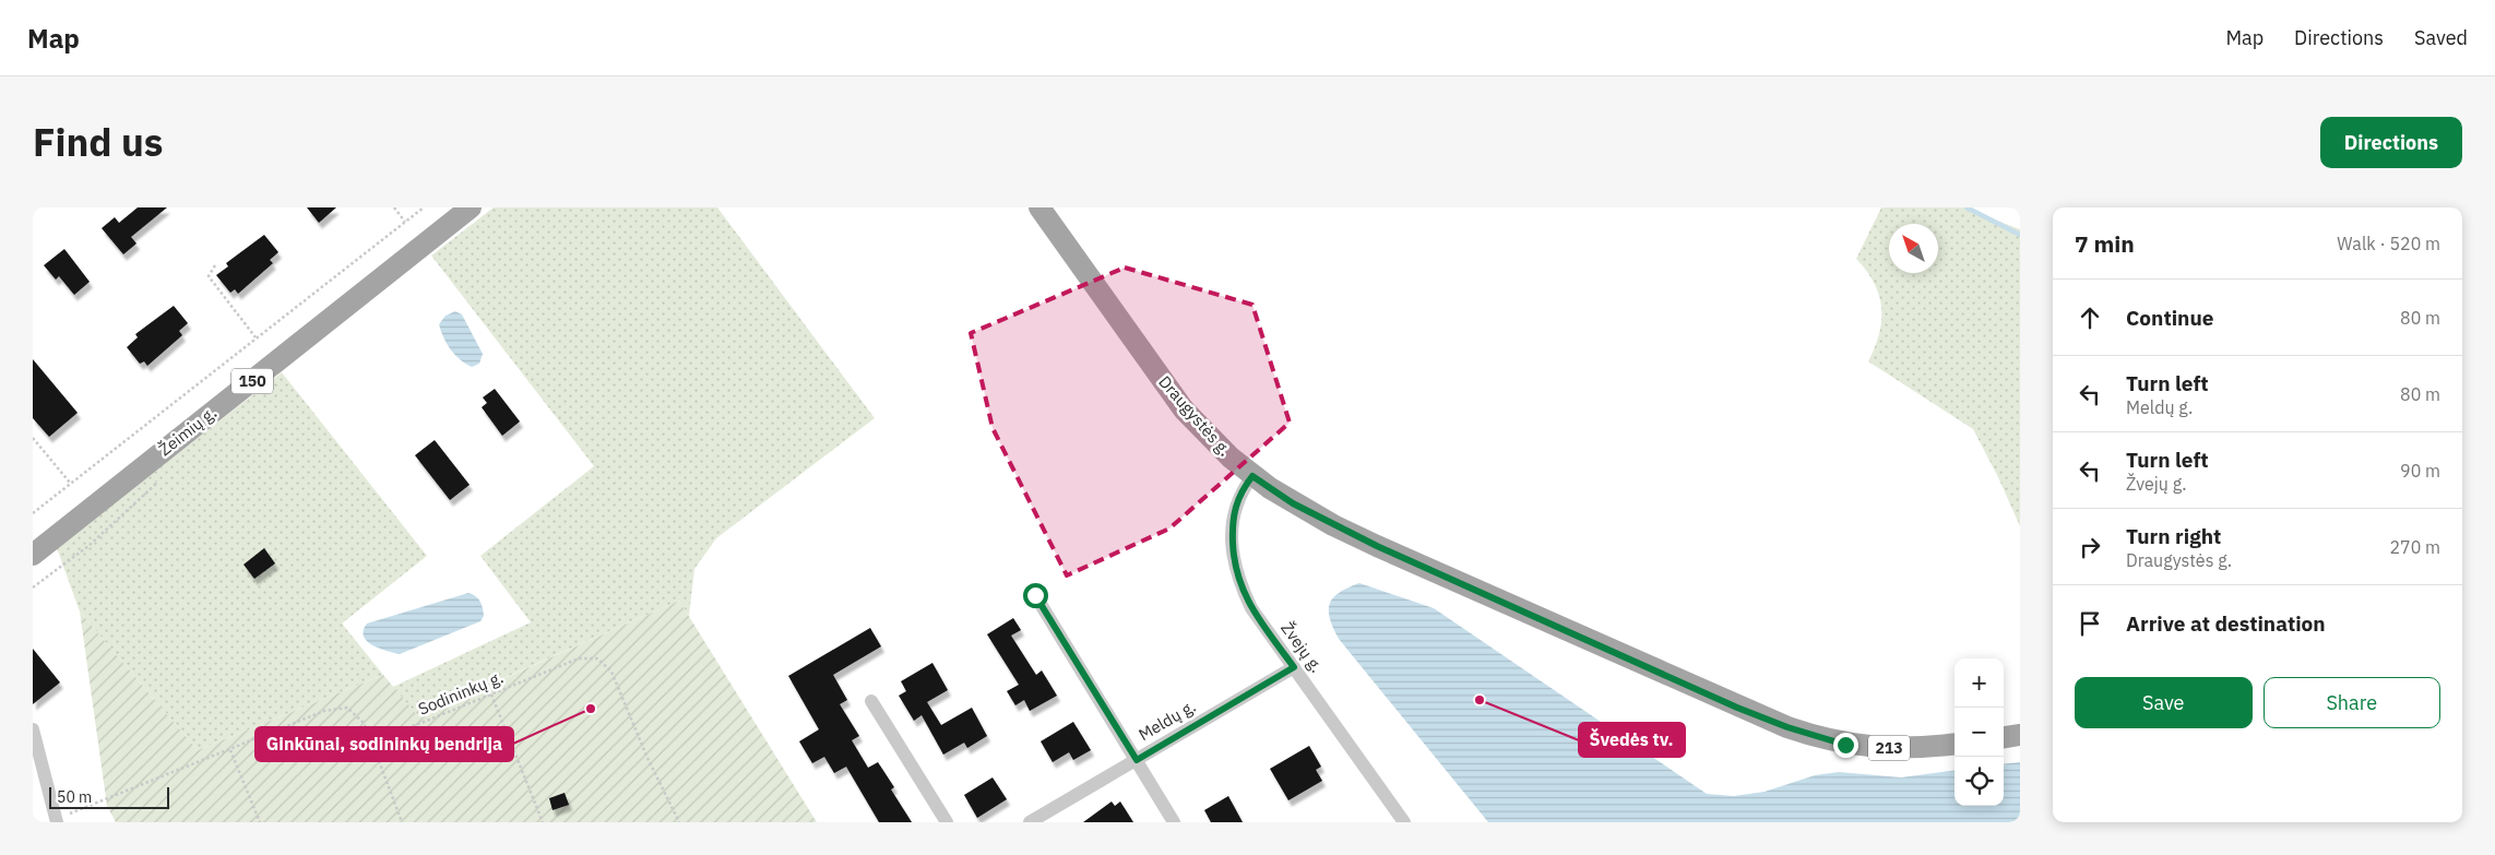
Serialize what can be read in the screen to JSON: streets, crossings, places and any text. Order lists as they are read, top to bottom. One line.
{"streets":{"main road":["150","Draugystės g.","Žeimių g.","213"],"street":["Žvejų g.","Meldų g."],"path":["Sodininkų g."]},"crossings":[["Draugystės g.","Žvejų g."],["Žvejų g.","Meldų g."]],"places":["Švedės tv.","Ginkūnai, sodininkų bendrija"],"scale_bar":"50 m","north":"top left","page":{"header":"Map","nav":["Map","Directions","Saved"],"title":"Find us","buttons":["Directions",["Save","Share"]],"heading":["7 min","Walk · 520 m"],"list":[["Continue","80 m"],["Turn left","Meldų g.","80 m"],["Turn left","Žvejų g.","90 m"],["Turn right","Draugystės g.","270 m"],"Arrive at destination"],"map_buttons":["+","−"],"scale":"50 m"}}
